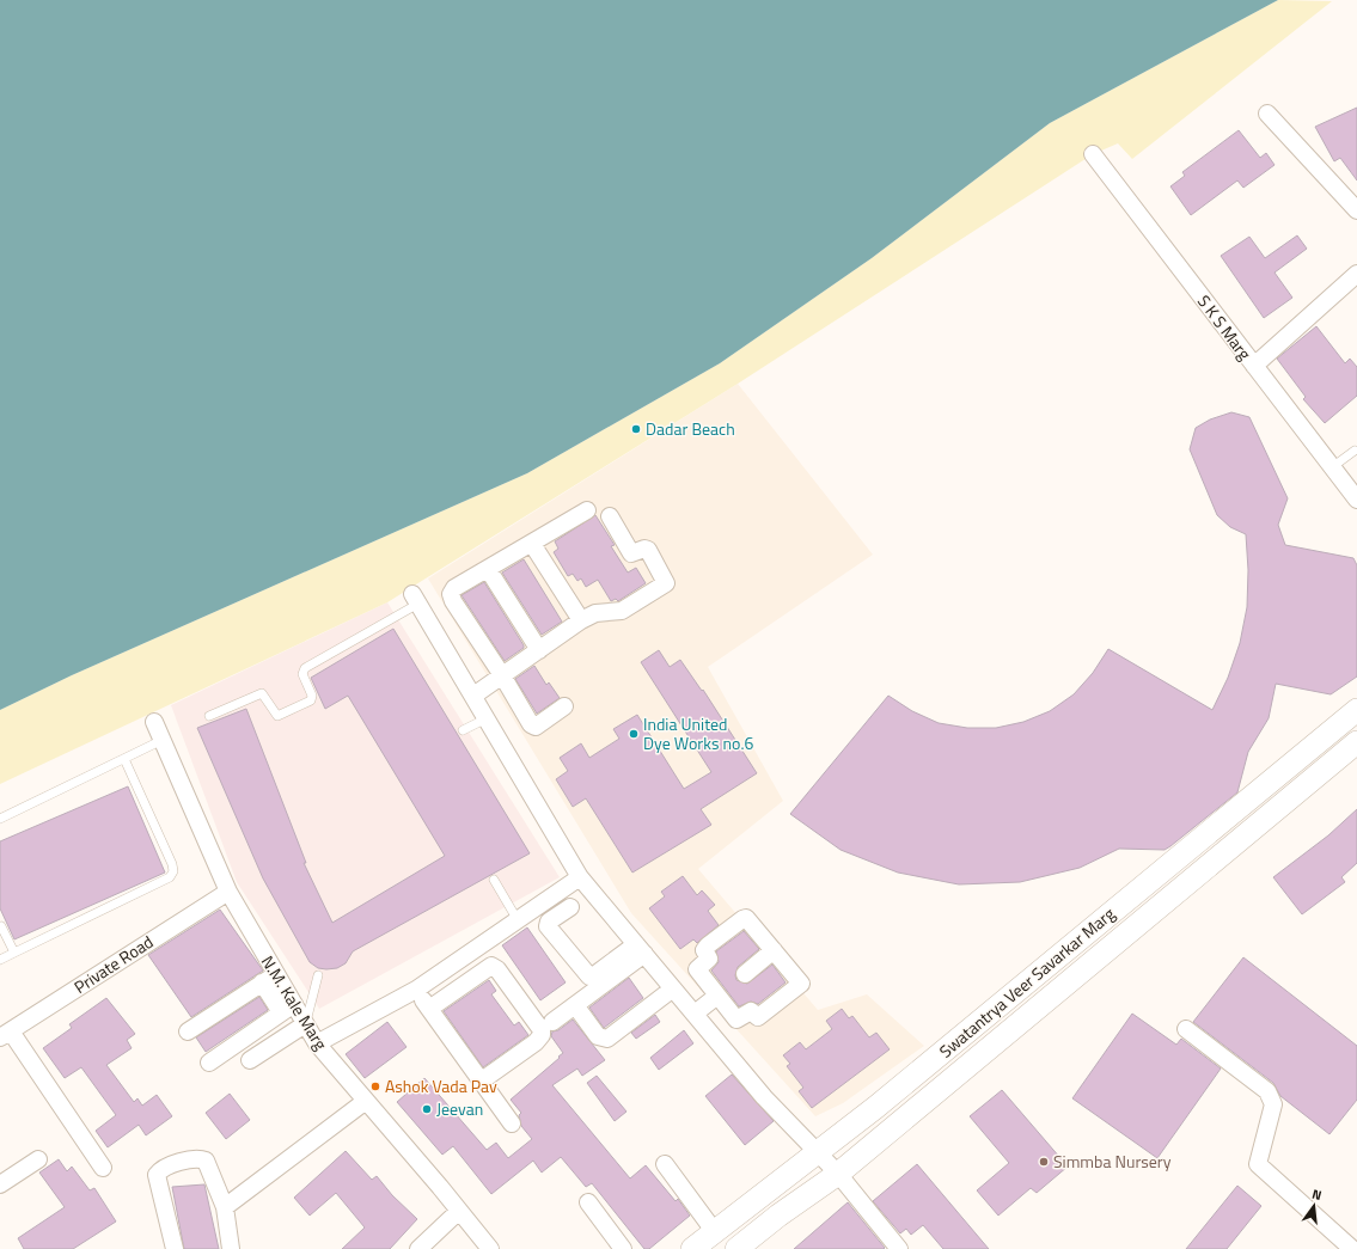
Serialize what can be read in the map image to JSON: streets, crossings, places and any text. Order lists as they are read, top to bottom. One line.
{"streets":{"main road":["Swatantrya Veer Savarkar Marg"],"street":["S K S Marg","Private Road","N.M. Kale Marg"]},"crossings":[["Private Road","N.M. Kale Marg"]],"places":["Dadar Beach","India United Dye Works no.6","Ashok Vada Pav","Jeevan","Simmba Nursery"],"north":"top"}
